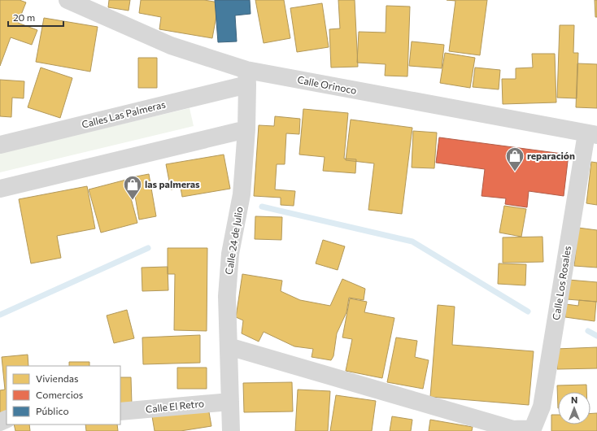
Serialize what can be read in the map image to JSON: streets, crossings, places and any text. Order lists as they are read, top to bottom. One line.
{"streets":{"street":["Calle Orinoco","Calles Las Palmeras","Calle 24 de Julio","Calle Los Rosales","Calle El Retro"]},"crossings":[["Calle Orinoco","Calles Las Palmeras"],["Calle Orinoco","Calle 24 de Julio"],["Calle Orinoco","Calle Los Rosales"],["Calles Las Palmeras","Calle 24 de Julio"],["Calle 24 de Julio","Calle El Retro"]],"places":{"shop":["reparación","las palmeras"]},"legend":["Viviendas","Comercios","Público"],"scale_bar":"20 m","north":"top"}
